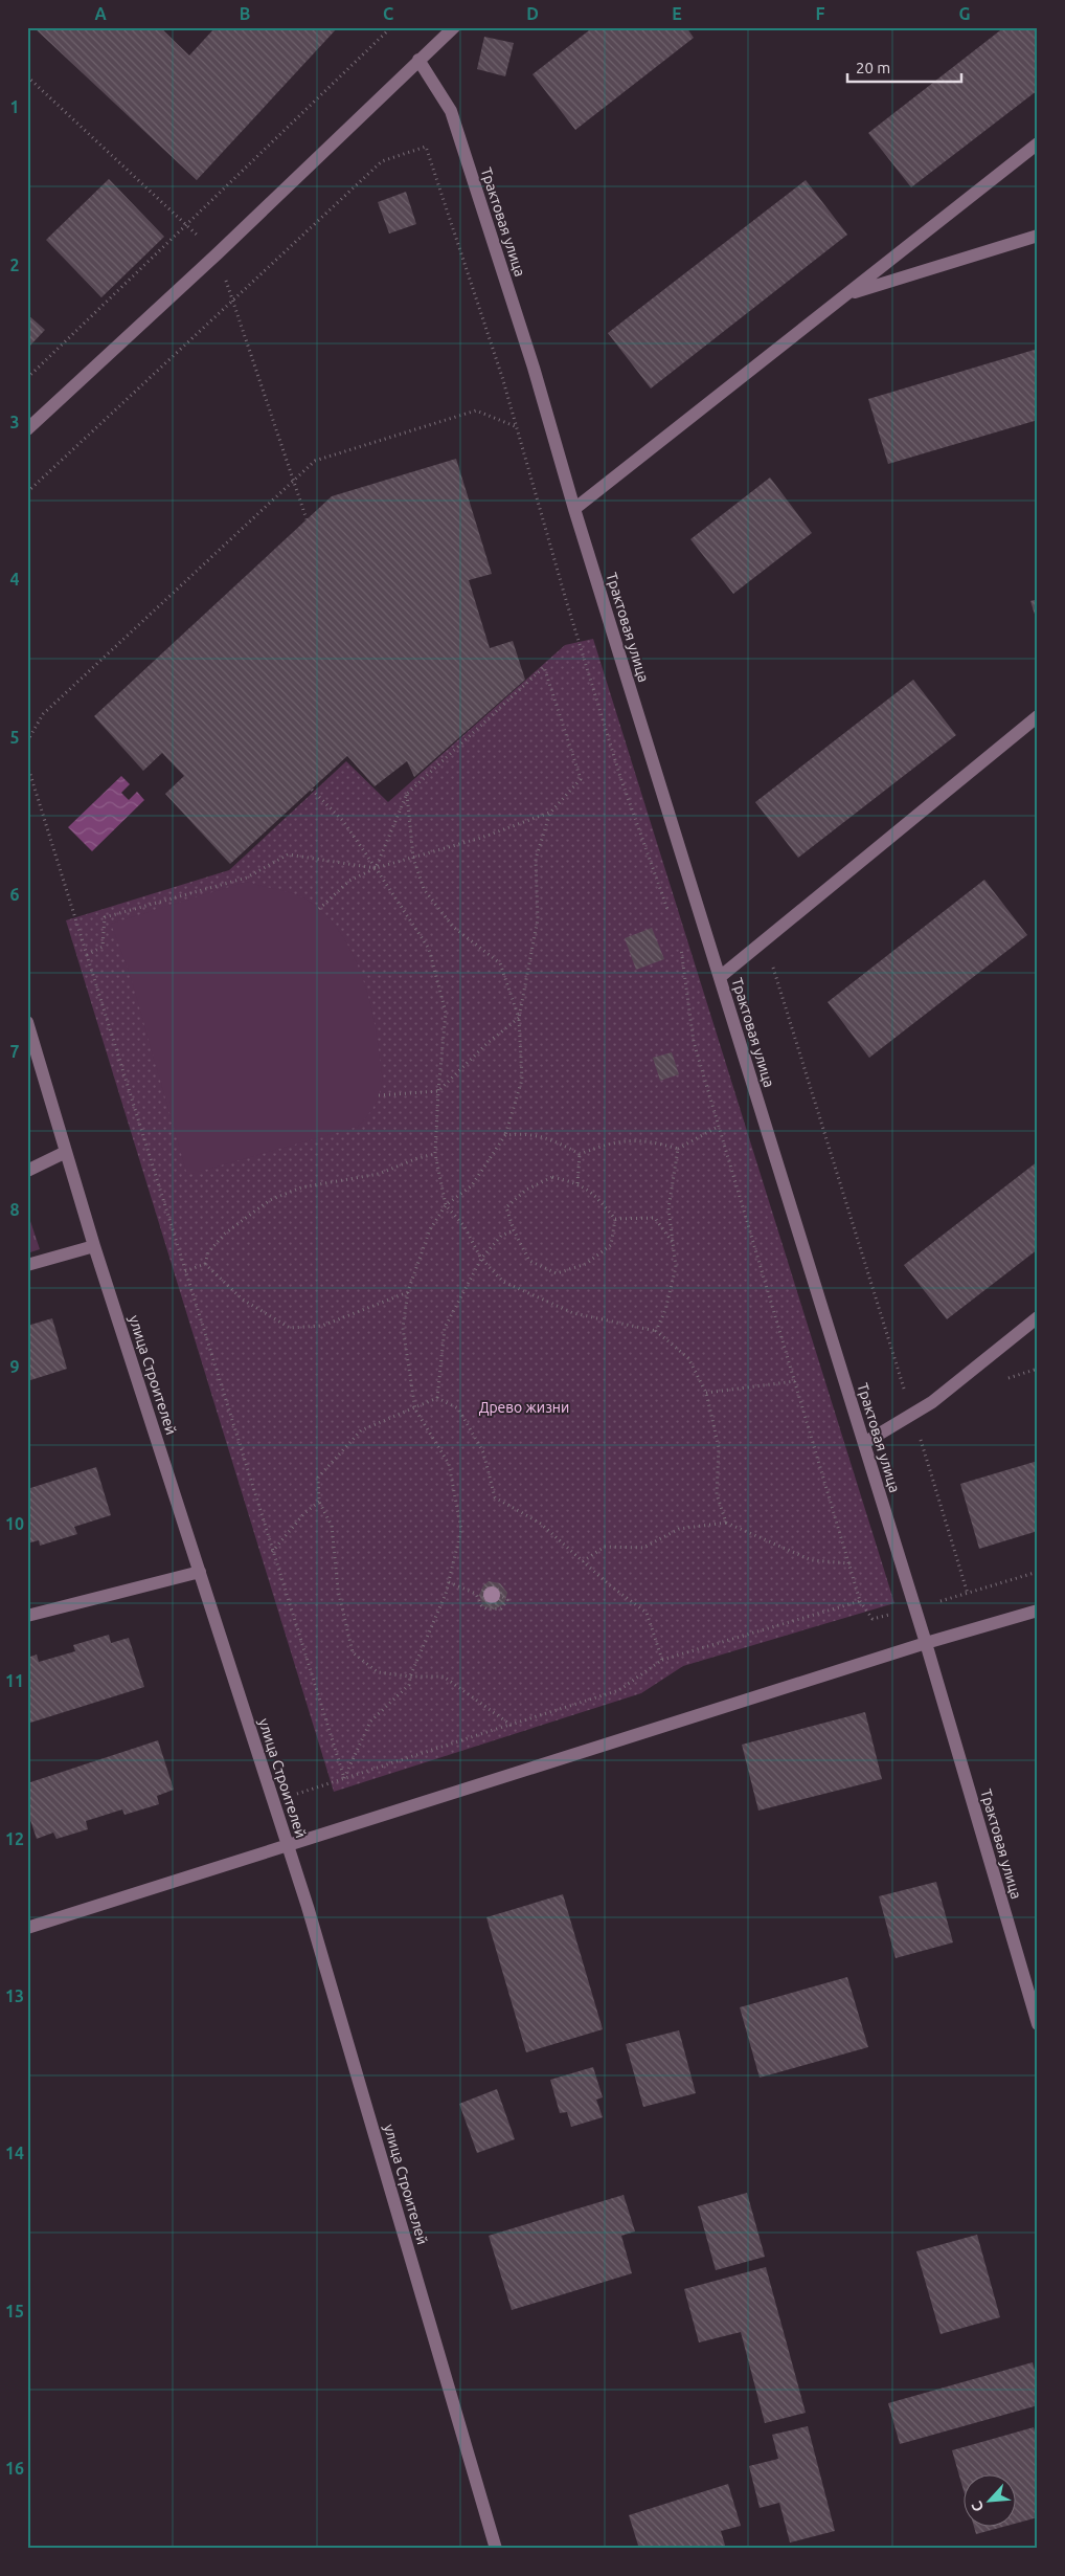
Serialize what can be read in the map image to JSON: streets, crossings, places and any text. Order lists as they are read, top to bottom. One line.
{"streets":{"street":["Трактовая улица","улица Строителей"]},"parks":["Древо жизни"],"scale_bar":"20 m","north":"bottom left","grid":{"columns":["A","B","C","D","E","F","G"],"rows":["1","2","3","4","5","6","7","8","9","10","11","12","13","14","15","16"]}}
